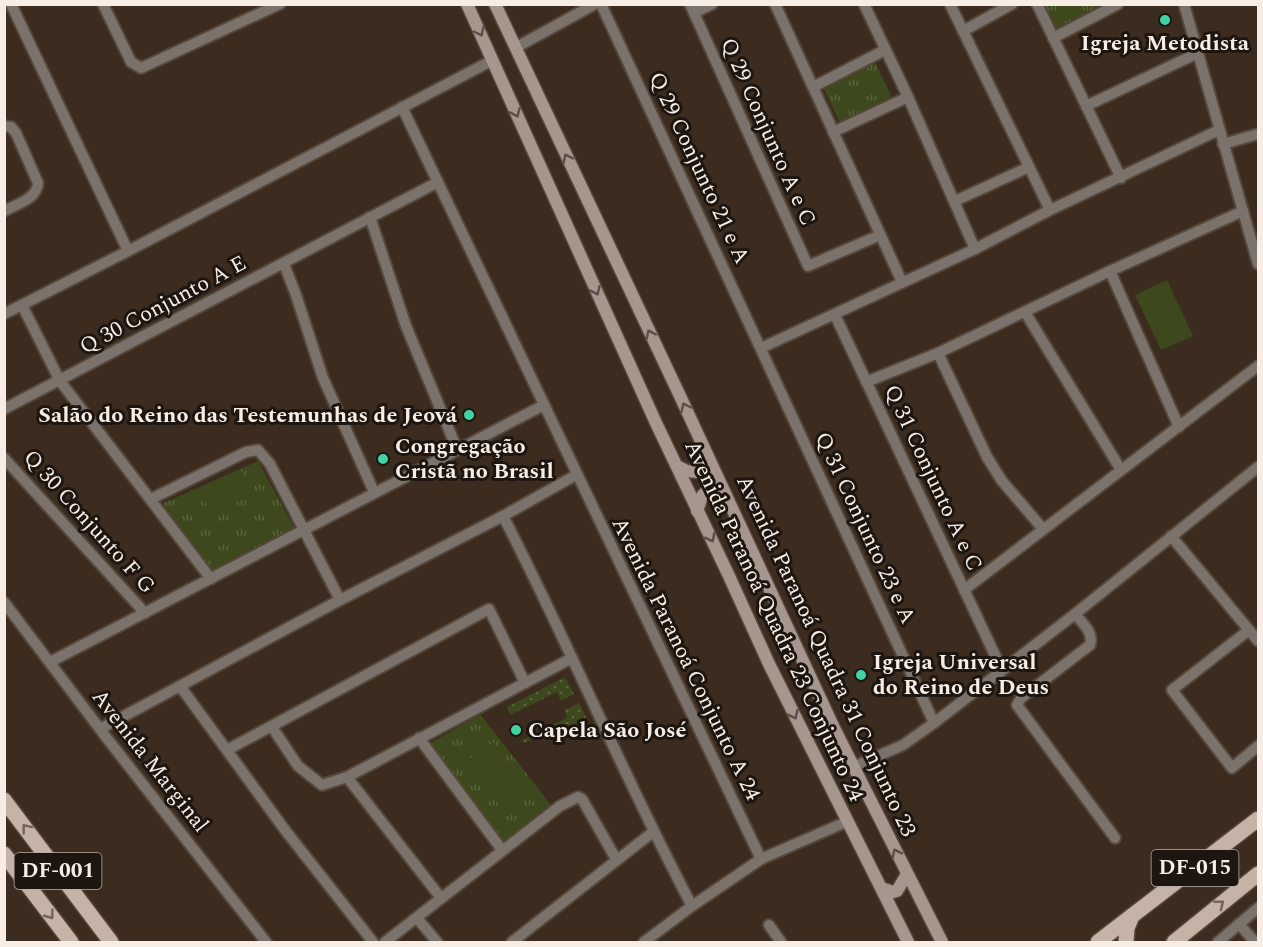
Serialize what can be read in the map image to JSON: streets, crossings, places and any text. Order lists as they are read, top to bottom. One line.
{"streets":{"main road":["DF-015","DF-001"],"street":["Q 29 Conjunto A e C","Q 29 Conjunto 21 e A","Q 30 Conjunto A E","Q 31 Conjunto A e C","Q 30 Conjunto F G","Q 31 Conjunto 23 e A","Avenida Paranoá Quadra 23 Conjunto 24","Avenida Paranoá Quadra 31 Conjunto 23","Avenida Paranoá Conjunto A 24","Avenida Marginal"]},"crossings":[["Q 29 Conjunto 21 e A","Q 31 Conjunto 23 e A"],["Q 30 Conjunto A E","Avenida Paranoá Conjunto A 24"]],"one_way":["Avenida Paranoá Quadra 23 Conjunto 24","Avenida Paranoá Quadra 31 Conjunto 23"],"places":["Igreja Metodista","Salão do Reino das Testemunhas de Jeová","Congregação Cristã no Brasil","Igreja Universal do Reino de Deus","Capela São José"]}
